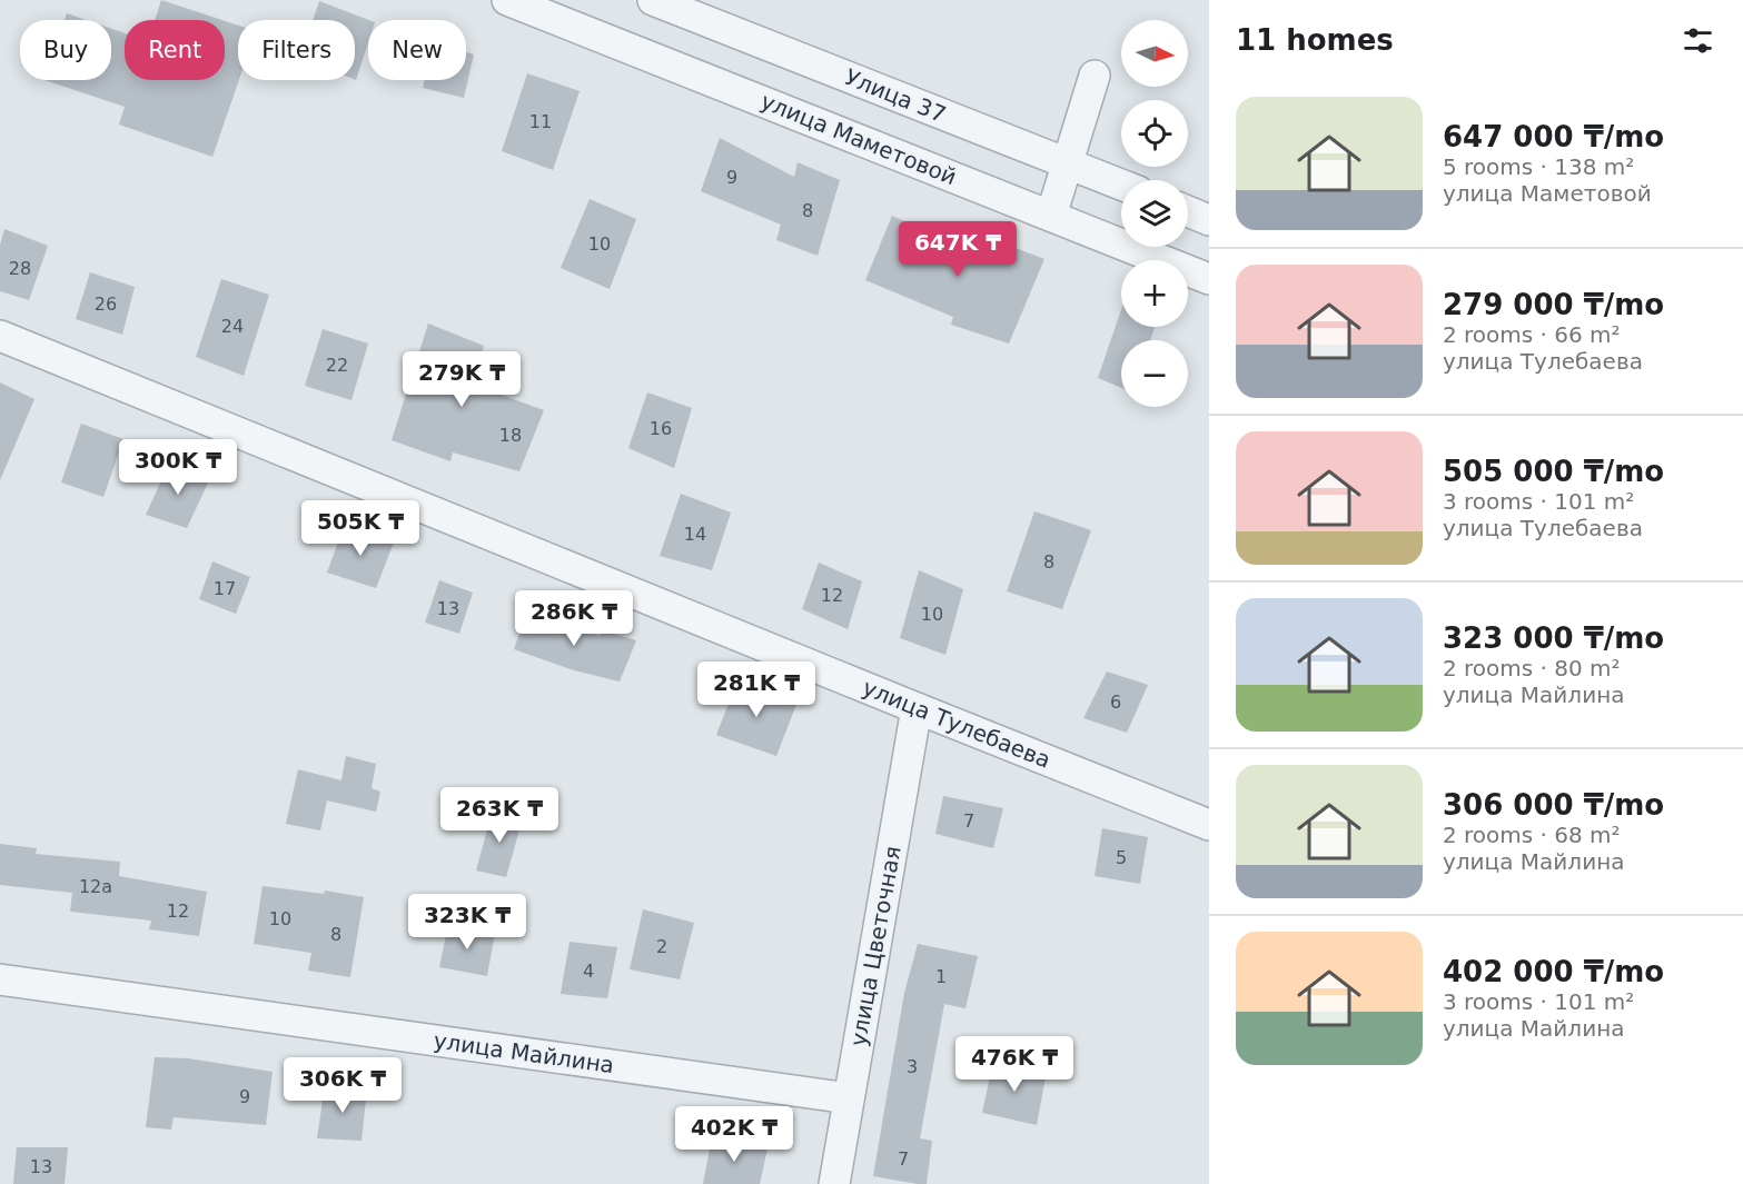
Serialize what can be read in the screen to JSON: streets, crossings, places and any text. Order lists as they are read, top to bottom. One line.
{"streets":{"street":["Улица 37","улица Маметовой","улица Тулебаева","улица Цветочная","улица Майлина"]},"crossings":[["улица Тулебаева","улица Цветочная"],["улица Цветочная","улица Майлина"]],"house_numbers":["11","9","8","10","28","26","24","22","16","18","14","8","17","12","13","10","6","7","5","12а","12","10","8","2","4","1","3","9","7","13"],"north":"right","page":{"heading":"11 homes","map_buttons":["+","−"],"chip":["Buy","Rent","Filters","New"],"list":[{"name":"647 000 ₸/mo","note":"5 rooms · 138 m² · улица Маметовой"},{"name":"279 000 ₸/mo","note":"2 rooms · 66 m² · улица Тулебаева"},{"name":"505 000 ₸/mo","note":"3 rooms · 101 m² · улица Тулебаева"},{"name":"323 000 ₸/mo","note":"2 rooms · 80 m² · улица Майлина"},{"name":"306 000 ₸/mo","note":"2 rooms · 68 m² · улица Майлина"},{"name":"402 000 ₸/mo","note":"3 rooms · 101 m² · улица Майлина"}],"price":["647K ₸","279K ₸","300K ₸","505K ₸","286K ₸","281K ₸","263K ₸","323K ₸","476K ₸","306K ₸","402K ₸"]}}
